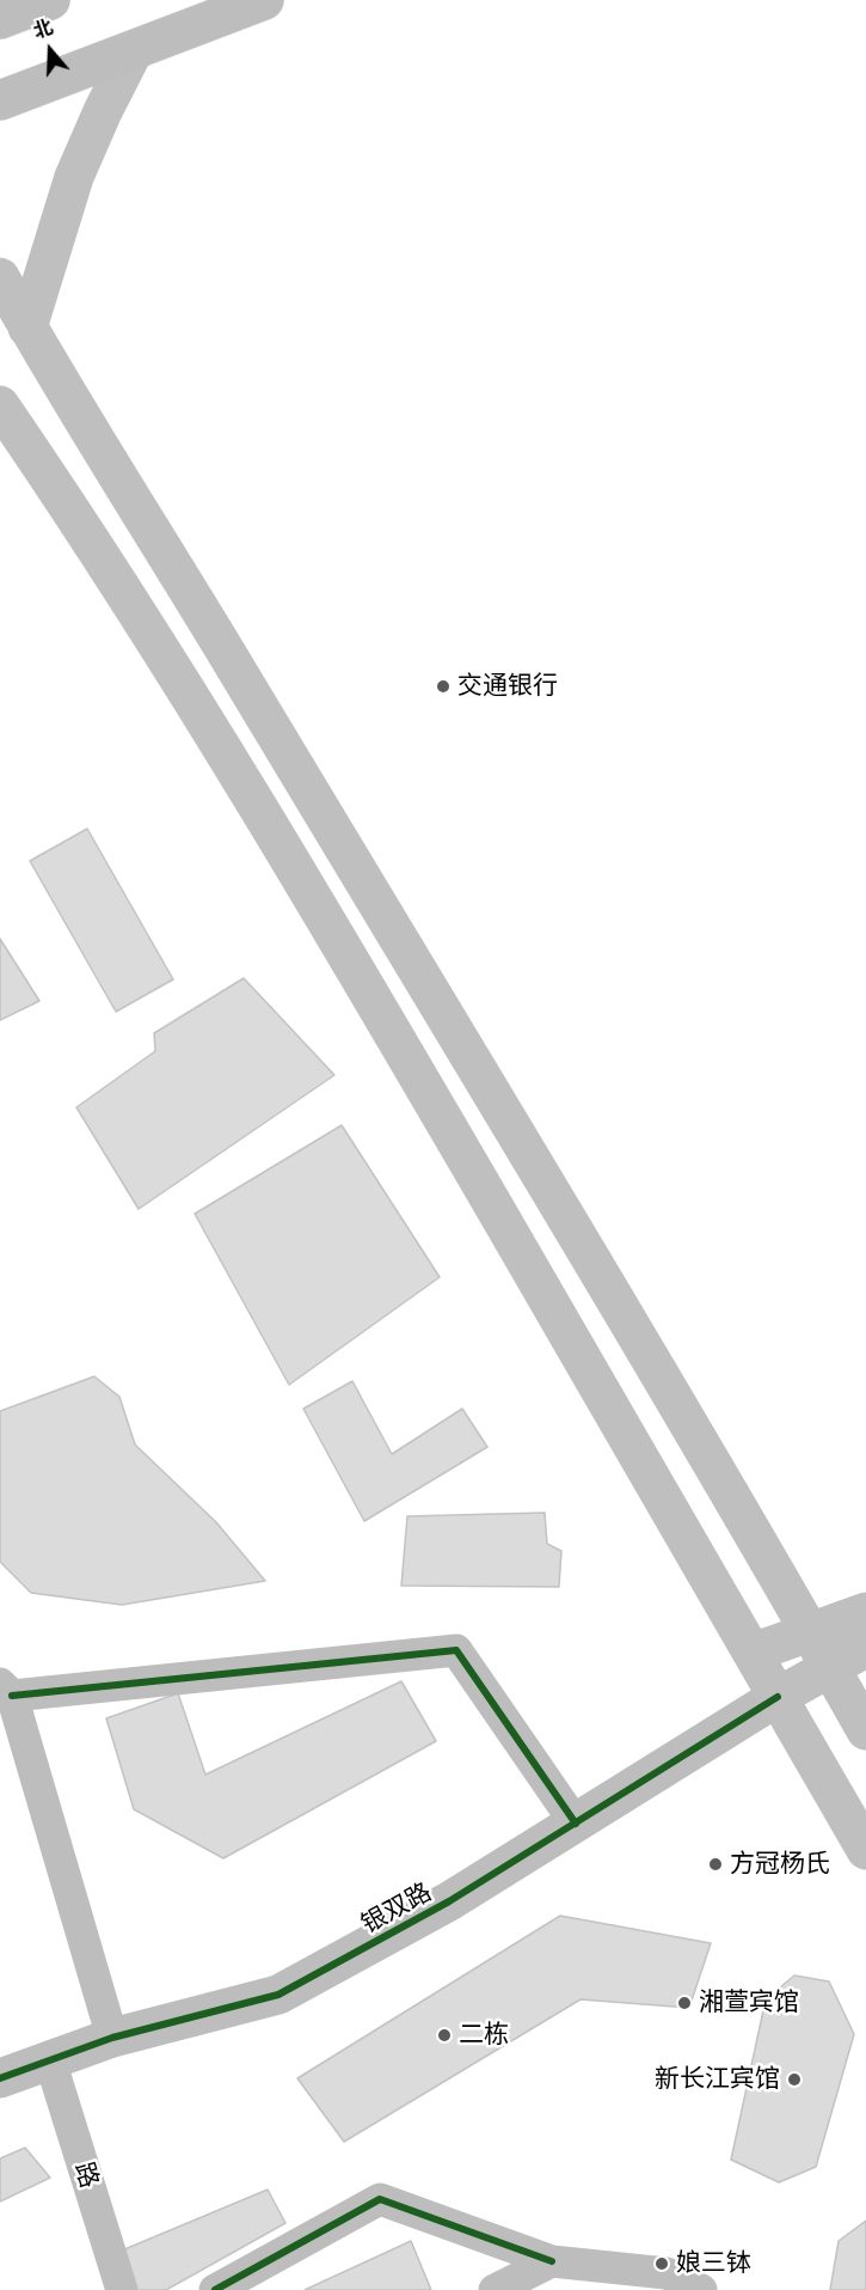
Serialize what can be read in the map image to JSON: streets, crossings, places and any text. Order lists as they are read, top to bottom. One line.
{"streets":{"main road":["银双路"],"street":["路"]},"crossings":[["银双路","路"]],"places":["交通银行","方冠杨氏","湘萱宾馆","二栋","新长江宾馆","娘三钵"],"north":"top"}
